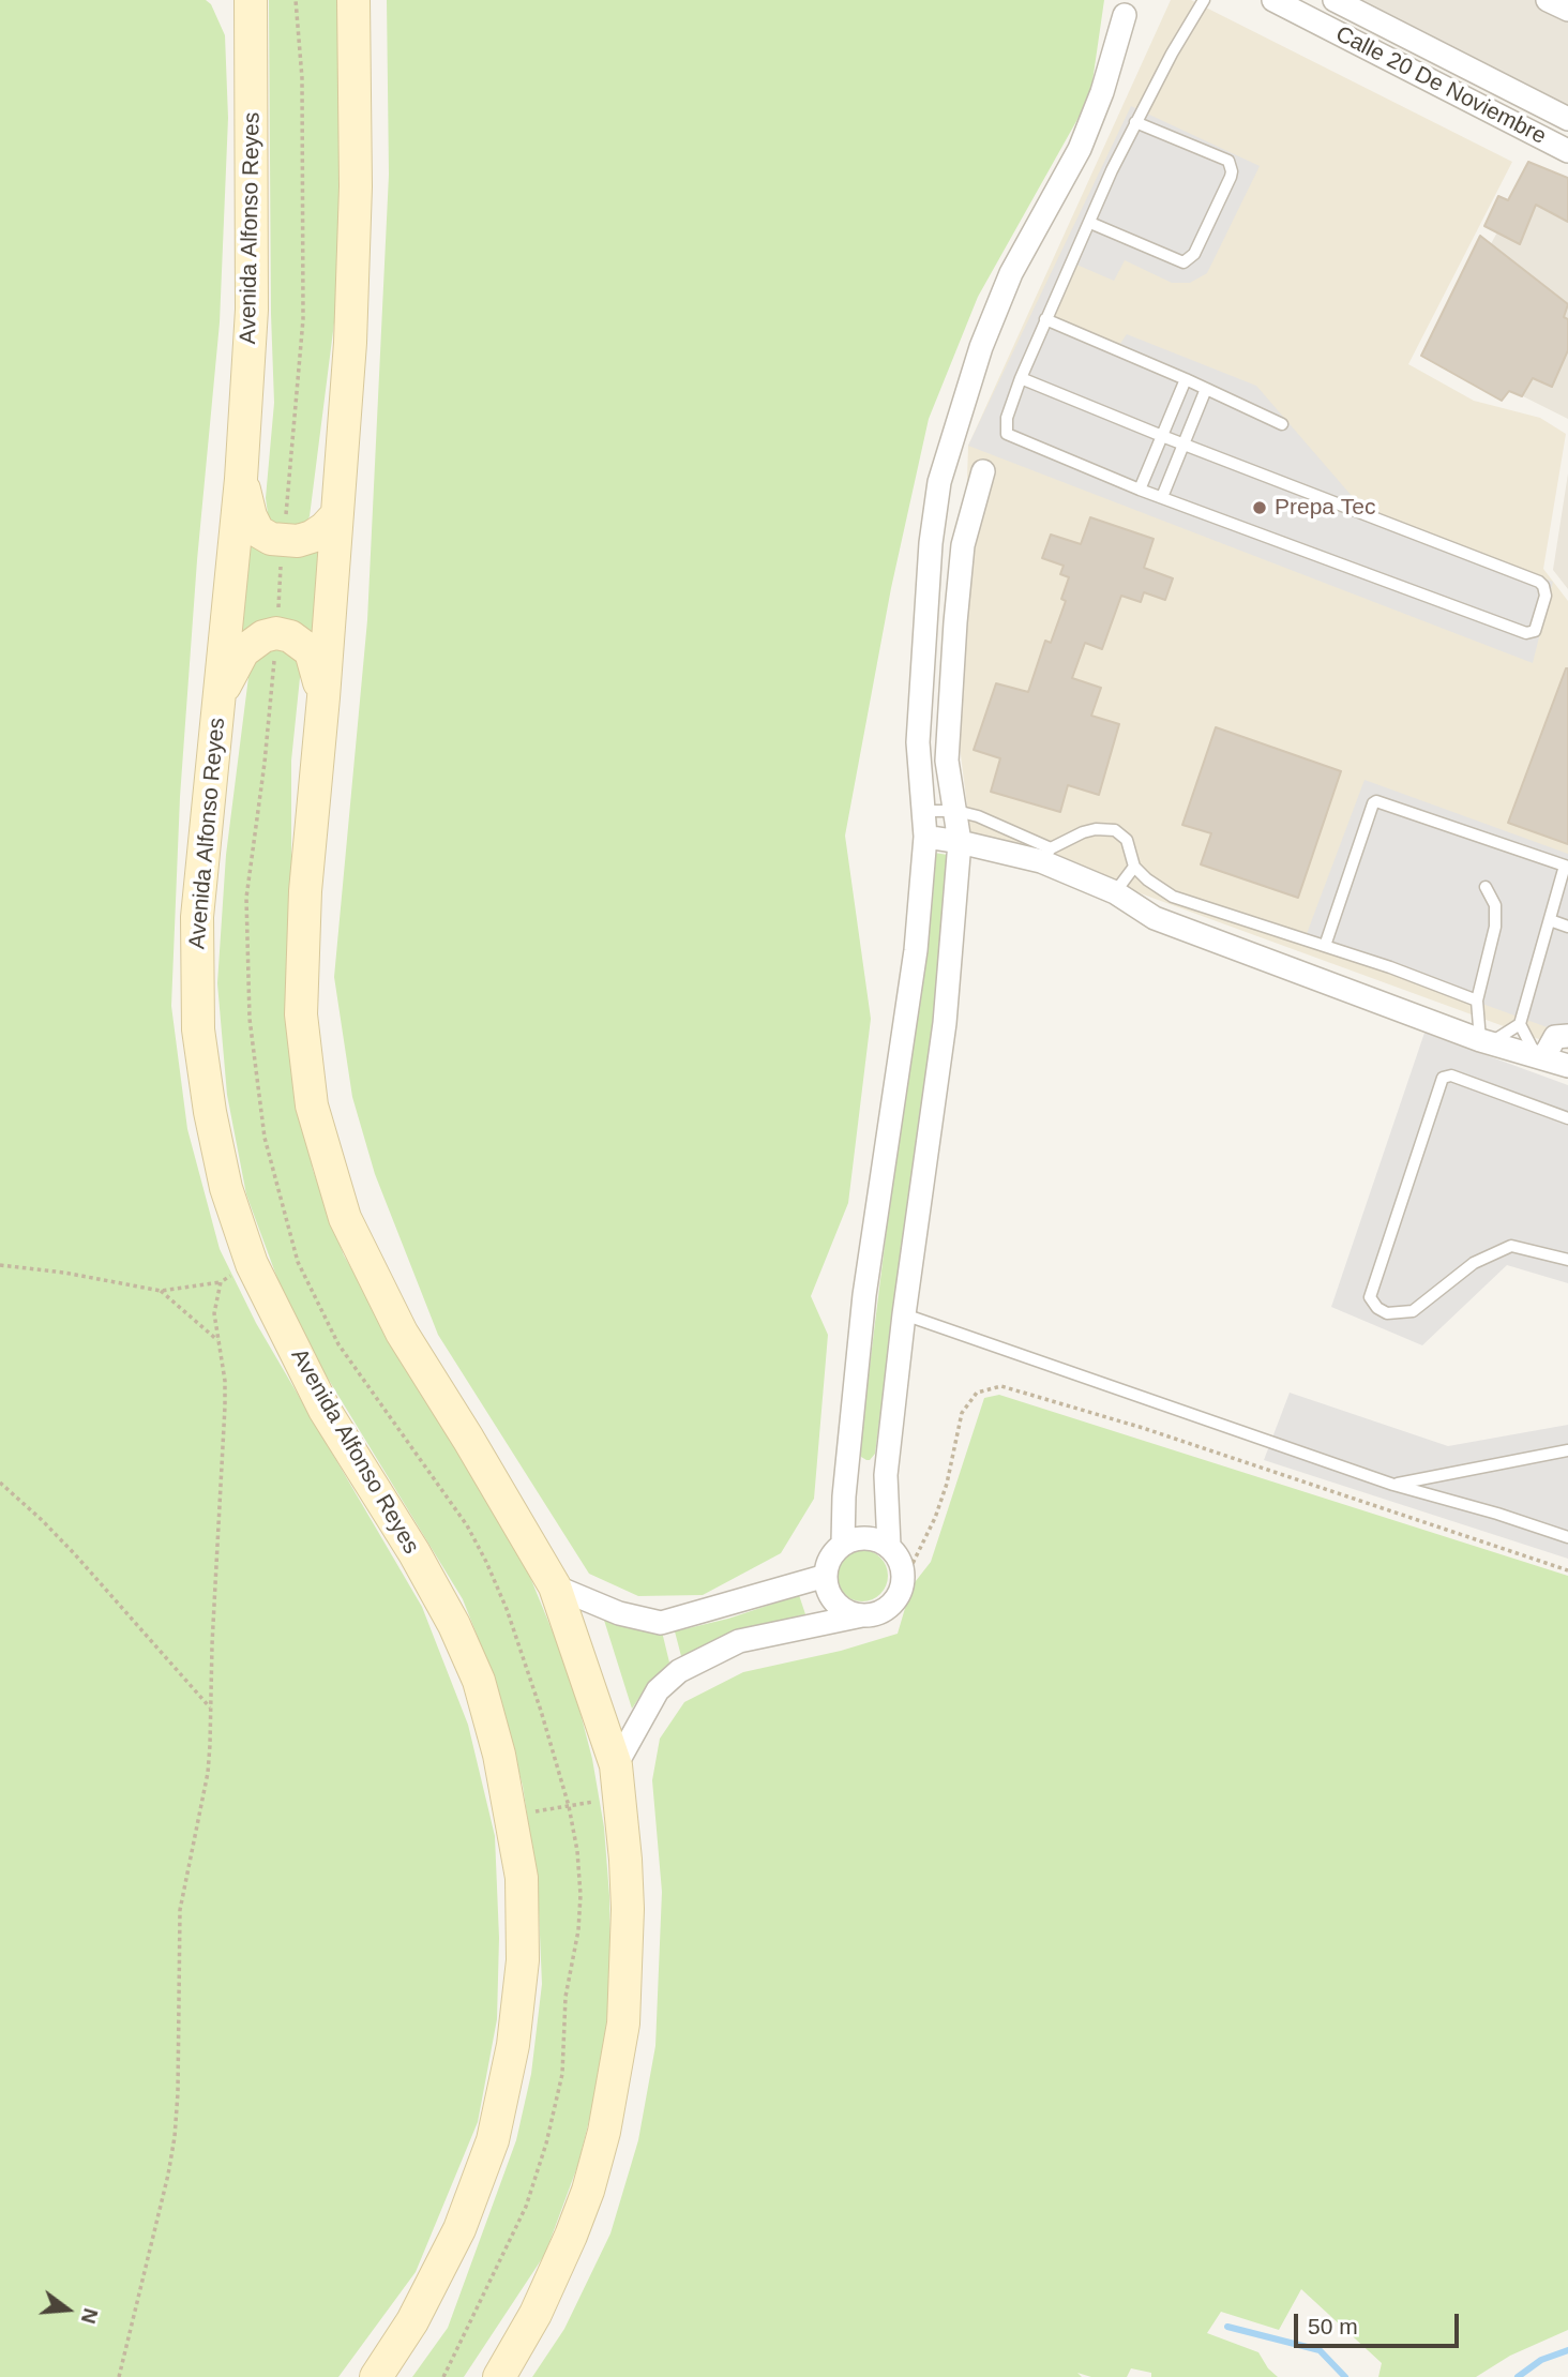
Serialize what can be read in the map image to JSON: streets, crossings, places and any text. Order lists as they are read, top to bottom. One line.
{"streets":{"main road":["Avenida Alfonso Reyes"],"street":["Calle 20 De Noviembre"]},"places":["Prepa Tec"],"scale_bar":"50 m","north":"right"}
